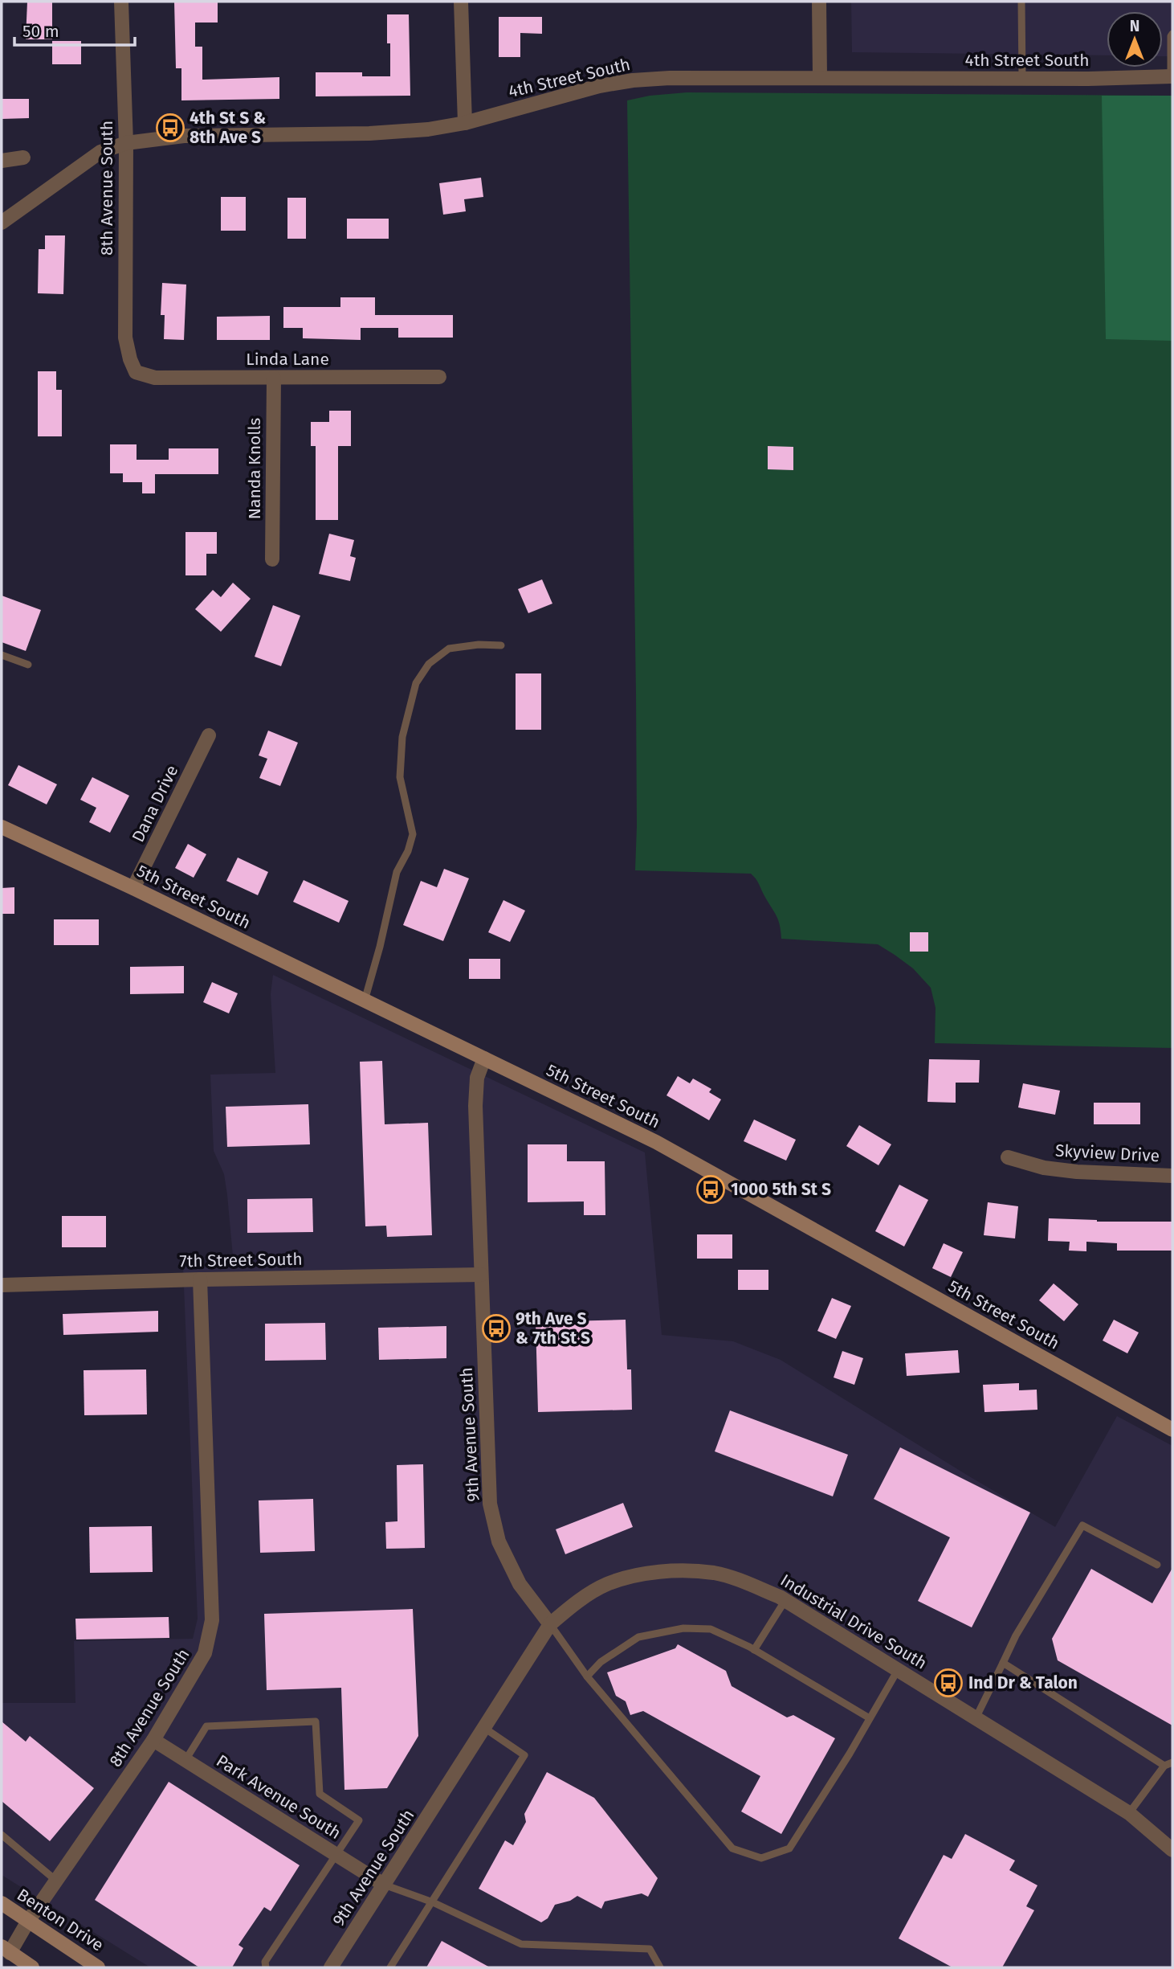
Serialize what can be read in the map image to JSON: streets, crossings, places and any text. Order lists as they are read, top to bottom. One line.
{"streets":{"street":["4th Street South","8th Avenue South","Linda Lane","Nanda Knolls","Dana Drive","5th Street South","Skyview Drive","7th Street South","9th Avenue South","Industrial Drive South","Park Avenue South","Benton Drive"]},"crossings":[["4th Street South","8th Avenue South"],["8th Avenue South","Linda Lane"],["8th Avenue South","7th Street South"],["8th Avenue South","Park Avenue South"],["8th Avenue South","Benton Drive"],["Linda Lane","Nanda Knolls"],["Dana Drive","5th Street South"],["5th Street South","9th Avenue South"],["7th Street South","9th Avenue South"],["9th Avenue South","Industrial Drive South"],["9th Avenue South","Park Avenue South"]],"places":{"bus stop":["4th St S & 8th Ave S","1000 5th St S","9th Ave S & 7th St S","Ind Dr & Talon"]},"scale_bar":"50 m","north":"top"}
